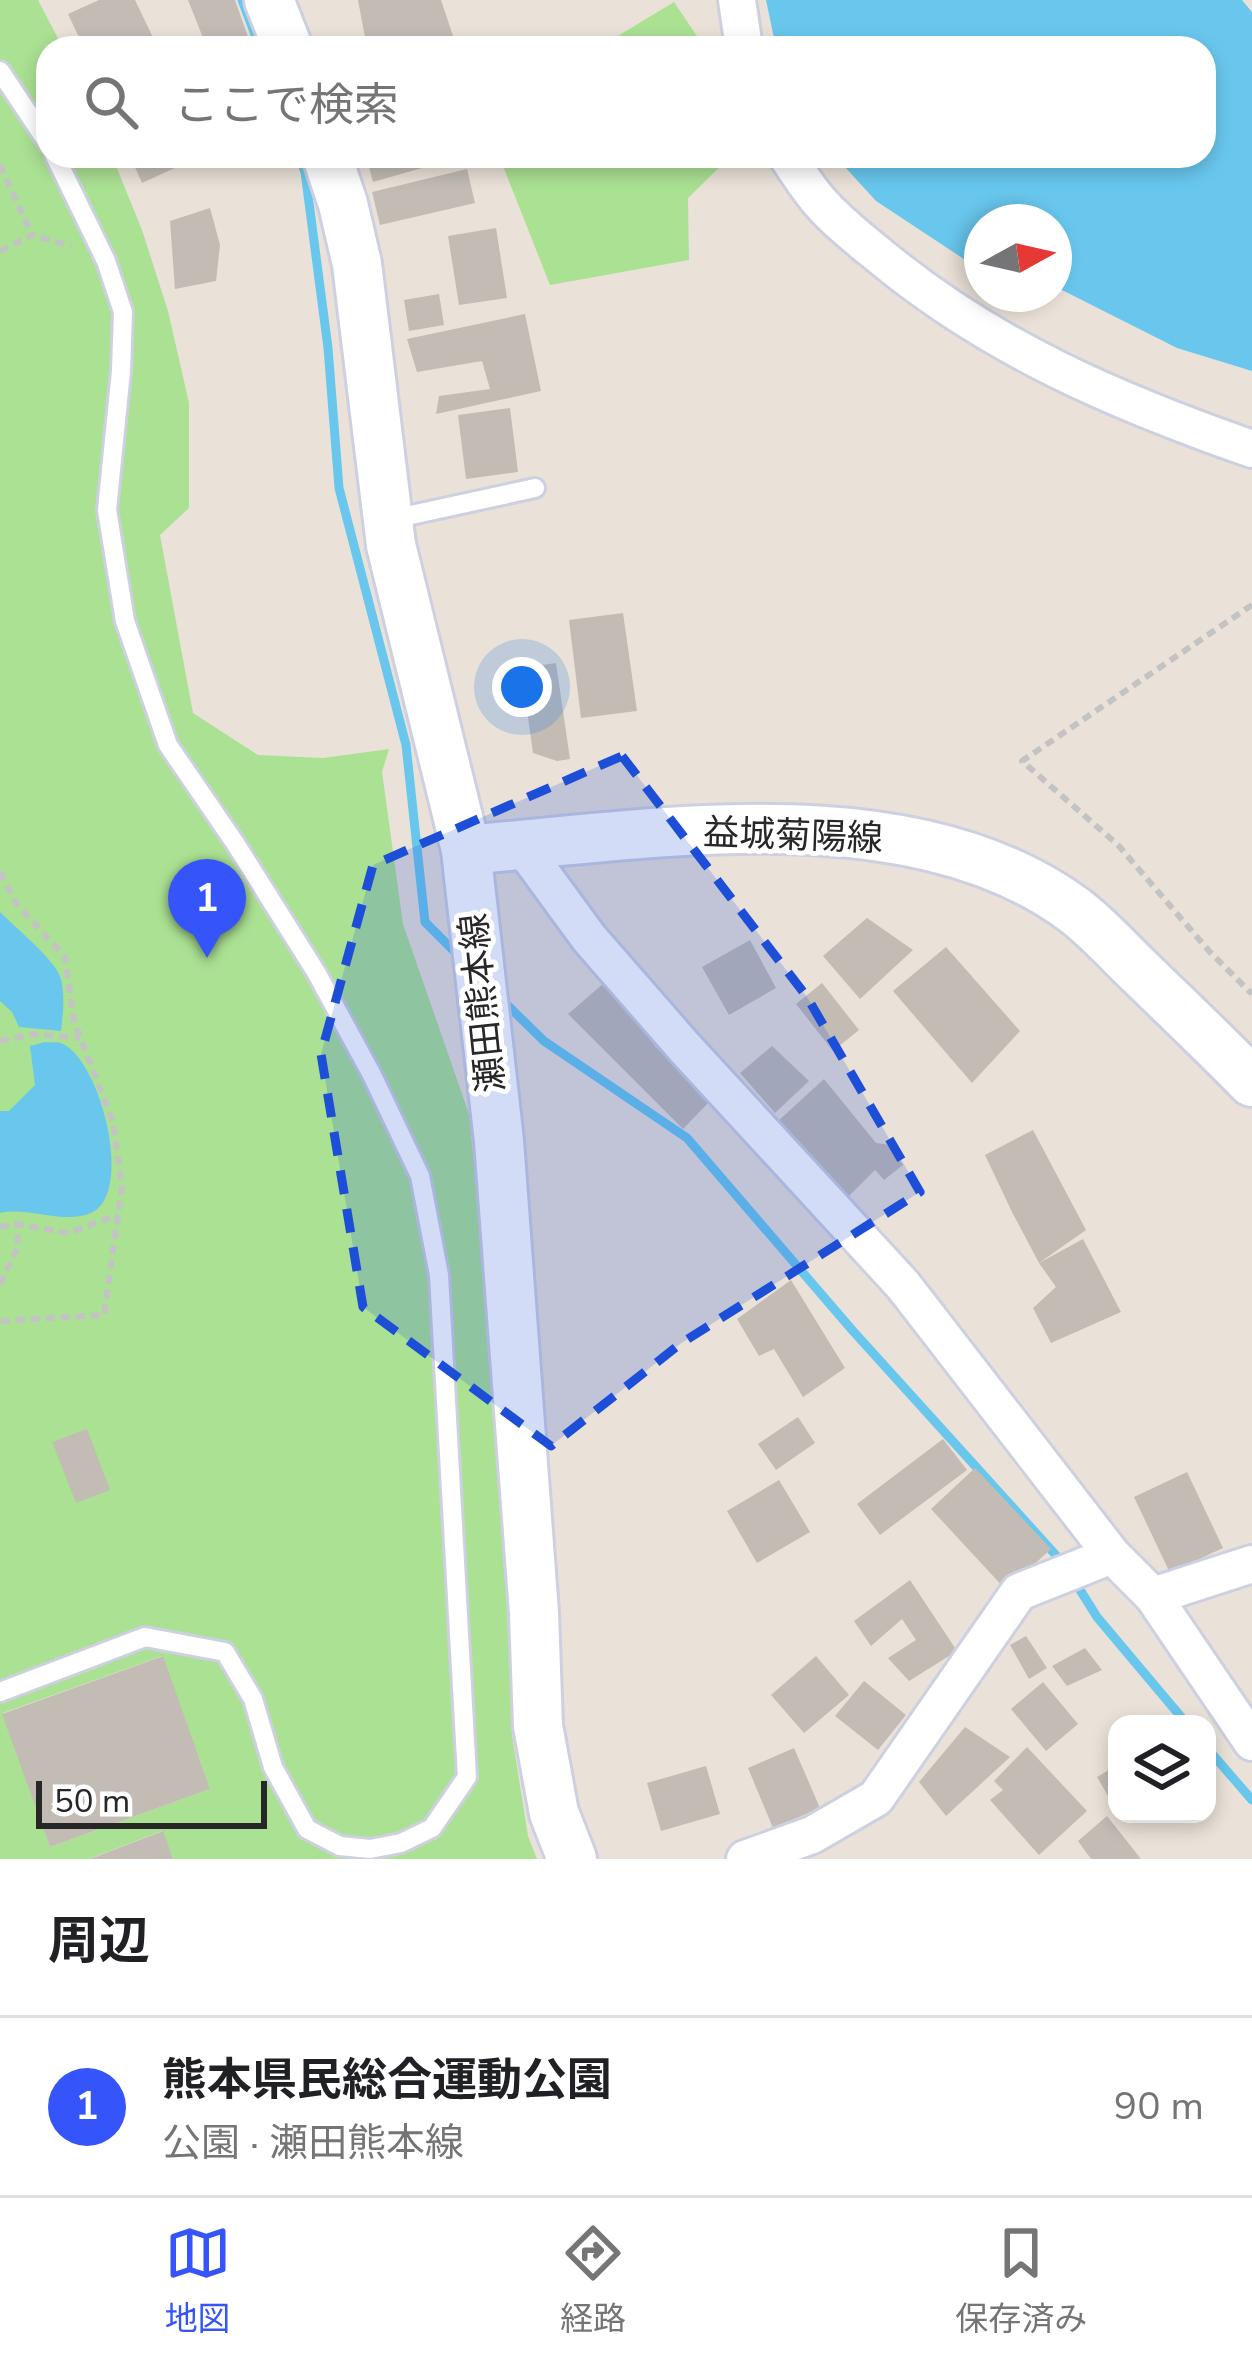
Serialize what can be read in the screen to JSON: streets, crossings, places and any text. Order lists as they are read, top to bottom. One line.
{"streets":{"main road":["益城菊陽線","瀬田熊本線"]},"crossings":[["益城菊陽線","瀬田熊本線"]],"scale_bar":"50 m","north":"right","page":{"search":"ここで検索","pins":"1","scale":"50 m","heading":"周辺","list":[{"mark":"1","name":"熊本県民総合運動公園","note":"公園 · 瀬田熊本線","value":"90 m"}],"nav":["地図","経路","保存済み"]}}
